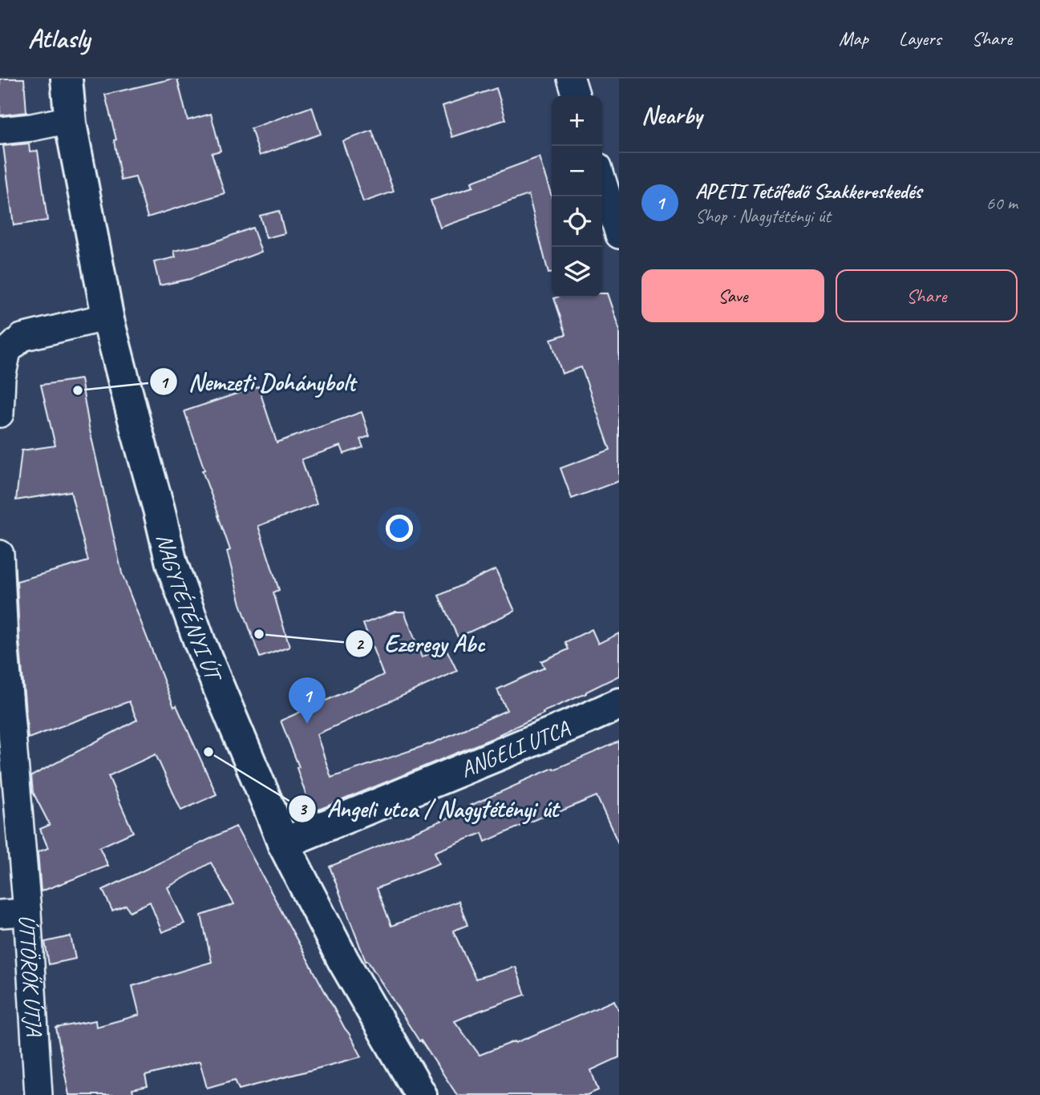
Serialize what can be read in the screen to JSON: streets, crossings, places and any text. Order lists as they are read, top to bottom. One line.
{"streets":{"main road":["NAGYTÉTÉNYI ÚT","ANGELI UTCA"],"street":["ÚTTÖRŐK ÚTJA"]},"crossings":[["NAGYTÉTÉNYI ÚT","ANGELI UTCA"]],"places":["Nemzeti Dohánybolt","Ezeregy Abc","Angeli utca / Nagytétényi út"],"page":{"header":"Atlasly","nav":["Map","Layers","Share"],"heading":"Nearby","map_buttons":["+","−"],"list":[{"mark":"1","name":"APETI Tetőfedő Szakkereskedés","note":"Shop · Nagytétényi út","value":"60 m"}],"buttons":["Save","Share"],"pins":"1"}}
